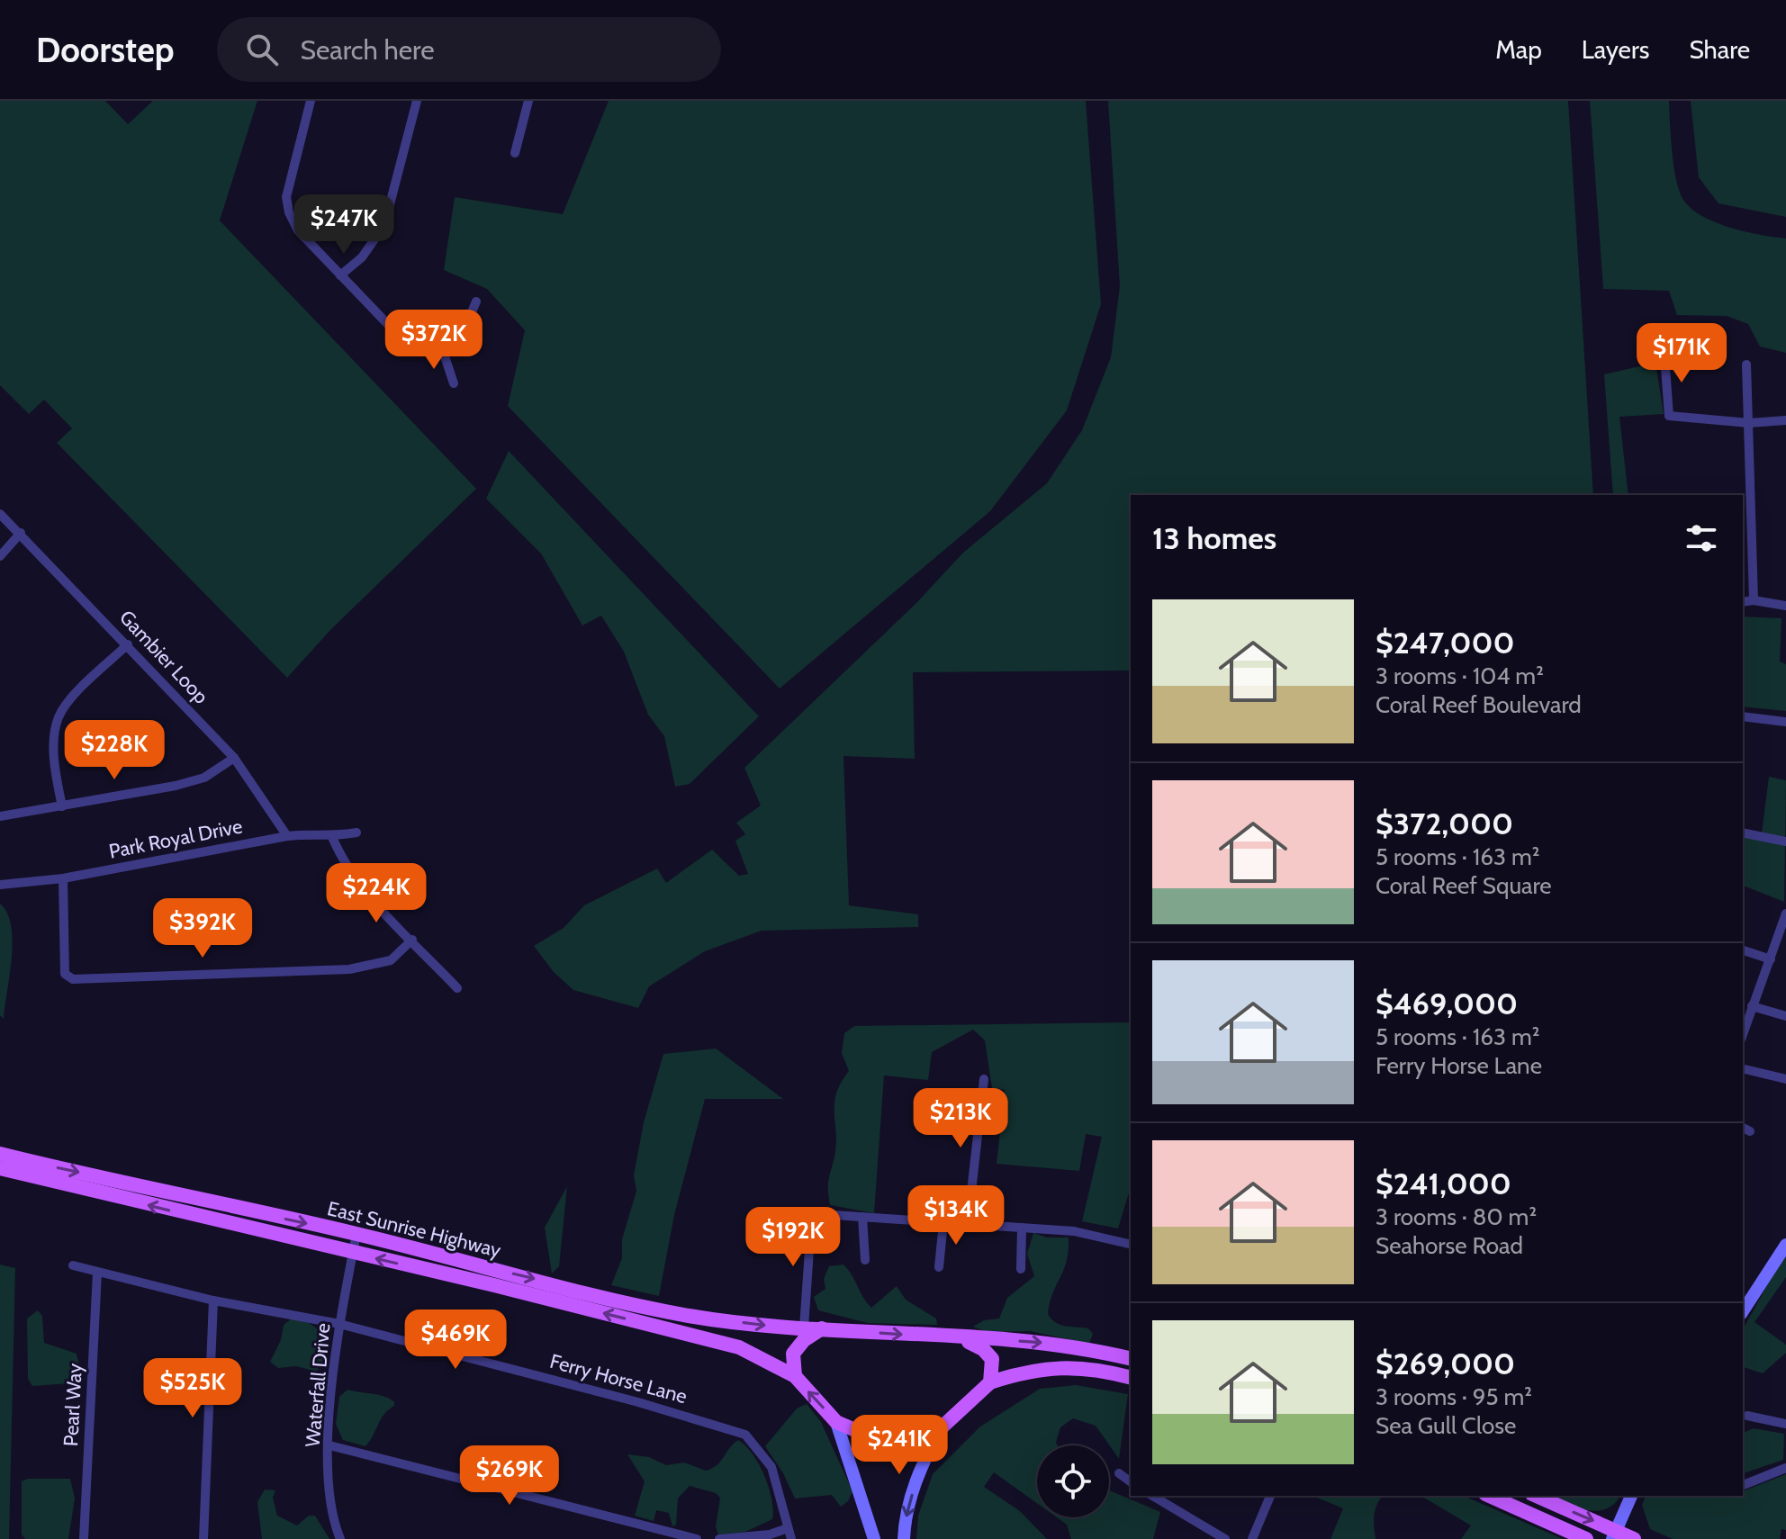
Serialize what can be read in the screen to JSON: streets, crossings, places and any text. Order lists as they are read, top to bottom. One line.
{"streets":{"main road":["East Sunrise Highway"],"street":["Gambier Loop","Park Royal Drive","Ferry Horse Lane","Waterfall Drive","Pearl Way"]},"crossings":[["Gambier Loop","Park Royal Drive"],["East Sunrise Highway","Waterfall Drive"],["Ferry Horse Lane","Waterfall Drive"],["Ferry Horse Lane","Pearl Way"]],"page":{"header":"Doorstep","search":"Search here","nav":["Map","Layers","Share"],"price":["$247K","$372K","$171K","$228K","$224K","$392K","$213K","$134K","$192K","$469K","$525K","$241K","$269K"],"heading":"13 homes","list":[{"name":"$247,000","note":"3 rooms · 104 m² · Coral Reef Boulevard"},{"name":"$372,000","note":"5 rooms · 163 m² · Coral Reef Square"},{"name":"$469,000","note":"5 rooms · 163 m² · Ferry Horse Lane"},{"name":"$241,000","note":"3 rooms · 80 m² · Seahorse Road"},{"name":"$269,000","note":"3 rooms · 95 m² · Sea Gull Close"}]}}
